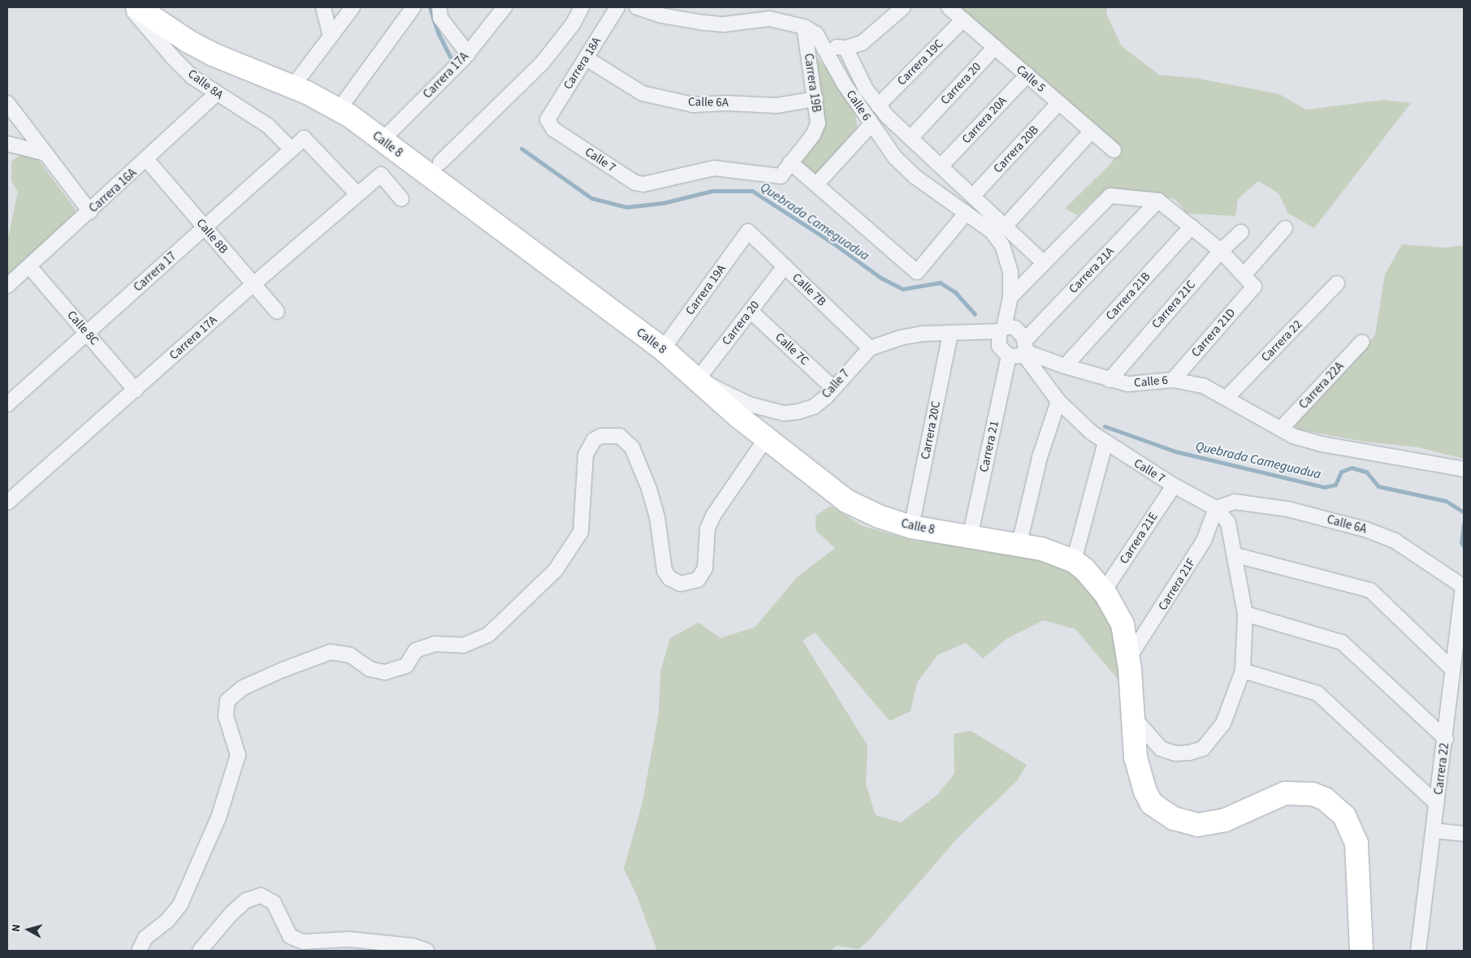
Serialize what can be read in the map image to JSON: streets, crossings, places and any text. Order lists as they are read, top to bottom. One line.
{"streets":{"main road":["Calle 8"],"street":["Carrera 19C","Carrera 18A","Carrera 17A","Calle 5","Carrera 19B","Carrera 20","Calle 8A","Calle 6A","Calle 6","Carrera 20A","Carrera 20B","Calle 7","Carrera 16A","Calle 8B","Carrera 21A","Carrera 17","Carrera 19A","Calle 7B","Carrera 21B","Carrera 21C","Calle 8C","Carrera 21D","Carrera 22","Calle 7C","Carrera 22A","Carrera 20C","Carrera 21","Carrera 21E","Carrera 21F"]},"crossings":[["Carrera 19C","Calle 5"],["Carrera 18A","Calle 6A"],["Carrera 18A","Calle 7"],["Carrera 17A","Calle 8"],["Carrera 17A","Calle 8B"],["Carrera 17A","Carrera 17"],["Carrera 17A","Calle 8C"],["Calle 5","Carrera 20"],["Calle 5","Carrera 20A"],["Calle 5","Carrera 20B"],["Carrera 19B","Calle 6A"],["Carrera 19B","Calle 6"],["Carrera 19B","Calle 7"],["Carrera 20","Calle 8"],["Carrera 20","Calle 7"],["Carrera 20","Calle 7B"],["Carrera 20","Calle 7C"],["Calle 8A","Carrera 16A"],["Calle 8A","Carrera 17"],["Calle 6A","Calle 7"],["Calle 6A","Carrera 22"],["Calle 6A","Carrera 21F"],["Calle 6","Calle 7"],["Calle 6","Carrera 21A"],["Calle 6","Carrera 21B"],["Calle 6","Carrera 21C"],["Calle 6","Carrera 21D"],["Calle 6","Carrera 22"],["Calle 6","Carrera 22A"],["Calle 6","Carrera 21"],["Calle 8","Calle 7"],["Calle 8","Carrera 19A"],["Calle 8","Carrera 20C"],["Calle 8","Carrera 21"],["Calle 8","Carrera 21E"],["Calle 8","Carrera 21F"],["Calle 7","Carrera 21A"],["Calle 7","Calle 7B"],["Calle 7","Calle 7C"],["Calle 7","Carrera 20C"],["Calle 7","Carrera 21"],["Calle 7","Carrera 21E"],["Calle 7","Carrera 21F"],["Carrera 16A","Calle 8B"],["Carrera 16A","Calle 8C"],["Calle 8B","Carrera 17"],["Carrera 21A","Carrera 21"],["Carrera 17","Calle 8C"],["Carrera 19A","Calle 7B"]],"water":["Quebrada Cameguadua"],"north":"left"}
